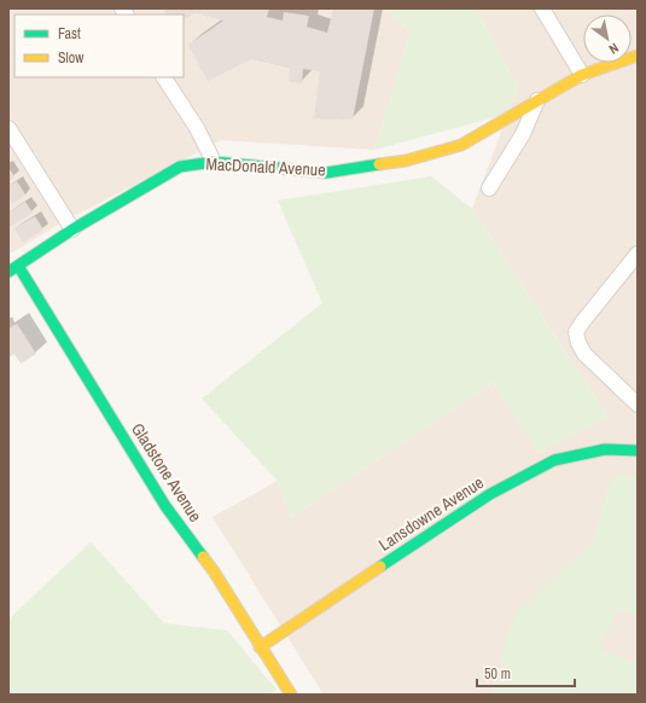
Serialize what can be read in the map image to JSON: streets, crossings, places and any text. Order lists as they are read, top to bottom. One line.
{"streets":{"street":["MacDonald Avenue","Gladstone Avenue","Lansdowne Avenue"]},"crossings":[["MacDonald Avenue","Gladstone Avenue"],["Gladstone Avenue","Lansdowne Avenue"]],"legend":["Fast","Slow"],"scale_bar":"50 m","north":"bottom right"}
